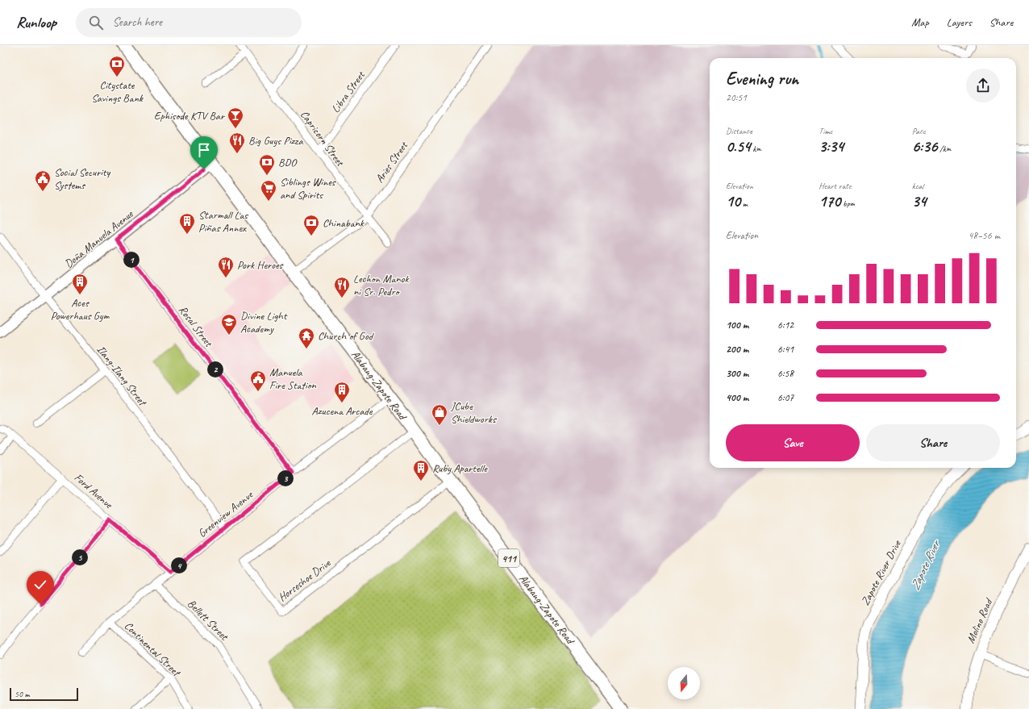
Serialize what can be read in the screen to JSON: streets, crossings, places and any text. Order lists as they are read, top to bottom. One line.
{"streets":{"highway":["Alabang-Zapote Road","411"],"main road":["Zapote River Drive","Molino Road"],"street":["Libra Street","Capricorn Street","Aries Street","Doña Manuela Avenue","Rosal Street","Ilang-Ilang Street","Ford Avenue","Greenview Avenue","Horseshoe Drive","Bellett Street","Continental Street"]},"crossings":[["Libra Street","Capricorn Street"],["Capricorn Street","Aries Street"],["Aries Street","Alabang-Zapote Road"],["Doña Manuela Avenue","Rosal Street"],["Doña Manuela Avenue","Ilang-Ilang Street"],["Doña Manuela Avenue","Alabang-Zapote Road"],["Rosal Street","Greenview Avenue"],["Ilang-Ilang Street","Greenview Avenue"],["Alabang-Zapote Road","Greenview Avenue"],["Alabang-Zapote Road","Horseshoe Drive"],["Ford Avenue","Greenview Avenue"],["Greenview Avenue","Bellett Street"],["Greenview Avenue","Continental Street"]],"water":["Zapote River"],"places":{"bank":["Citystate Savings Bank","BDO","Chinabank"],"bar":["Ephisode KTV Bar"],"restaurant":["Big Guys Pizza","Pork Heroes","Lechon Manok ni Sr. Pedro"],"public building":["Social Security Systems","Manuela Fire Station"],"supermarket":["Siblings Wines and Spirits"],"building":["Starmall Las Piñas Annex","Aces Powerhaus Gym","Azucena Arcade","Ruby Apartelle"],"school or university":["Divine Light Academy"],"temple":["Church of God"],"shop":["JCube Shieldworks"]},"scale_bar":"50 m","north":"bottom","page":{"header":"Runloop","search":"Search here","nav":["Map","Layers","Share"],"heading":["Evening run","20:51"],"stats":[["Distance","0.54 km"],["Time","3:34"],["Pace","6:36 /km"],["Elevation","10 m"],["Heart rate","170 bpm"],["kcal","34"]],"chart":["Elevation","48–56 m"],"pins":["1","2","3","5","4"],"list":[{"name":"100 m","note":"6:12"},{"name":"200 m","note":"6:41"},{"name":"300 m","note":"6:58"},{"name":"400 m","note":"6:07"}],"buttons":["Save","Share"],"scale":"50 m"}}
